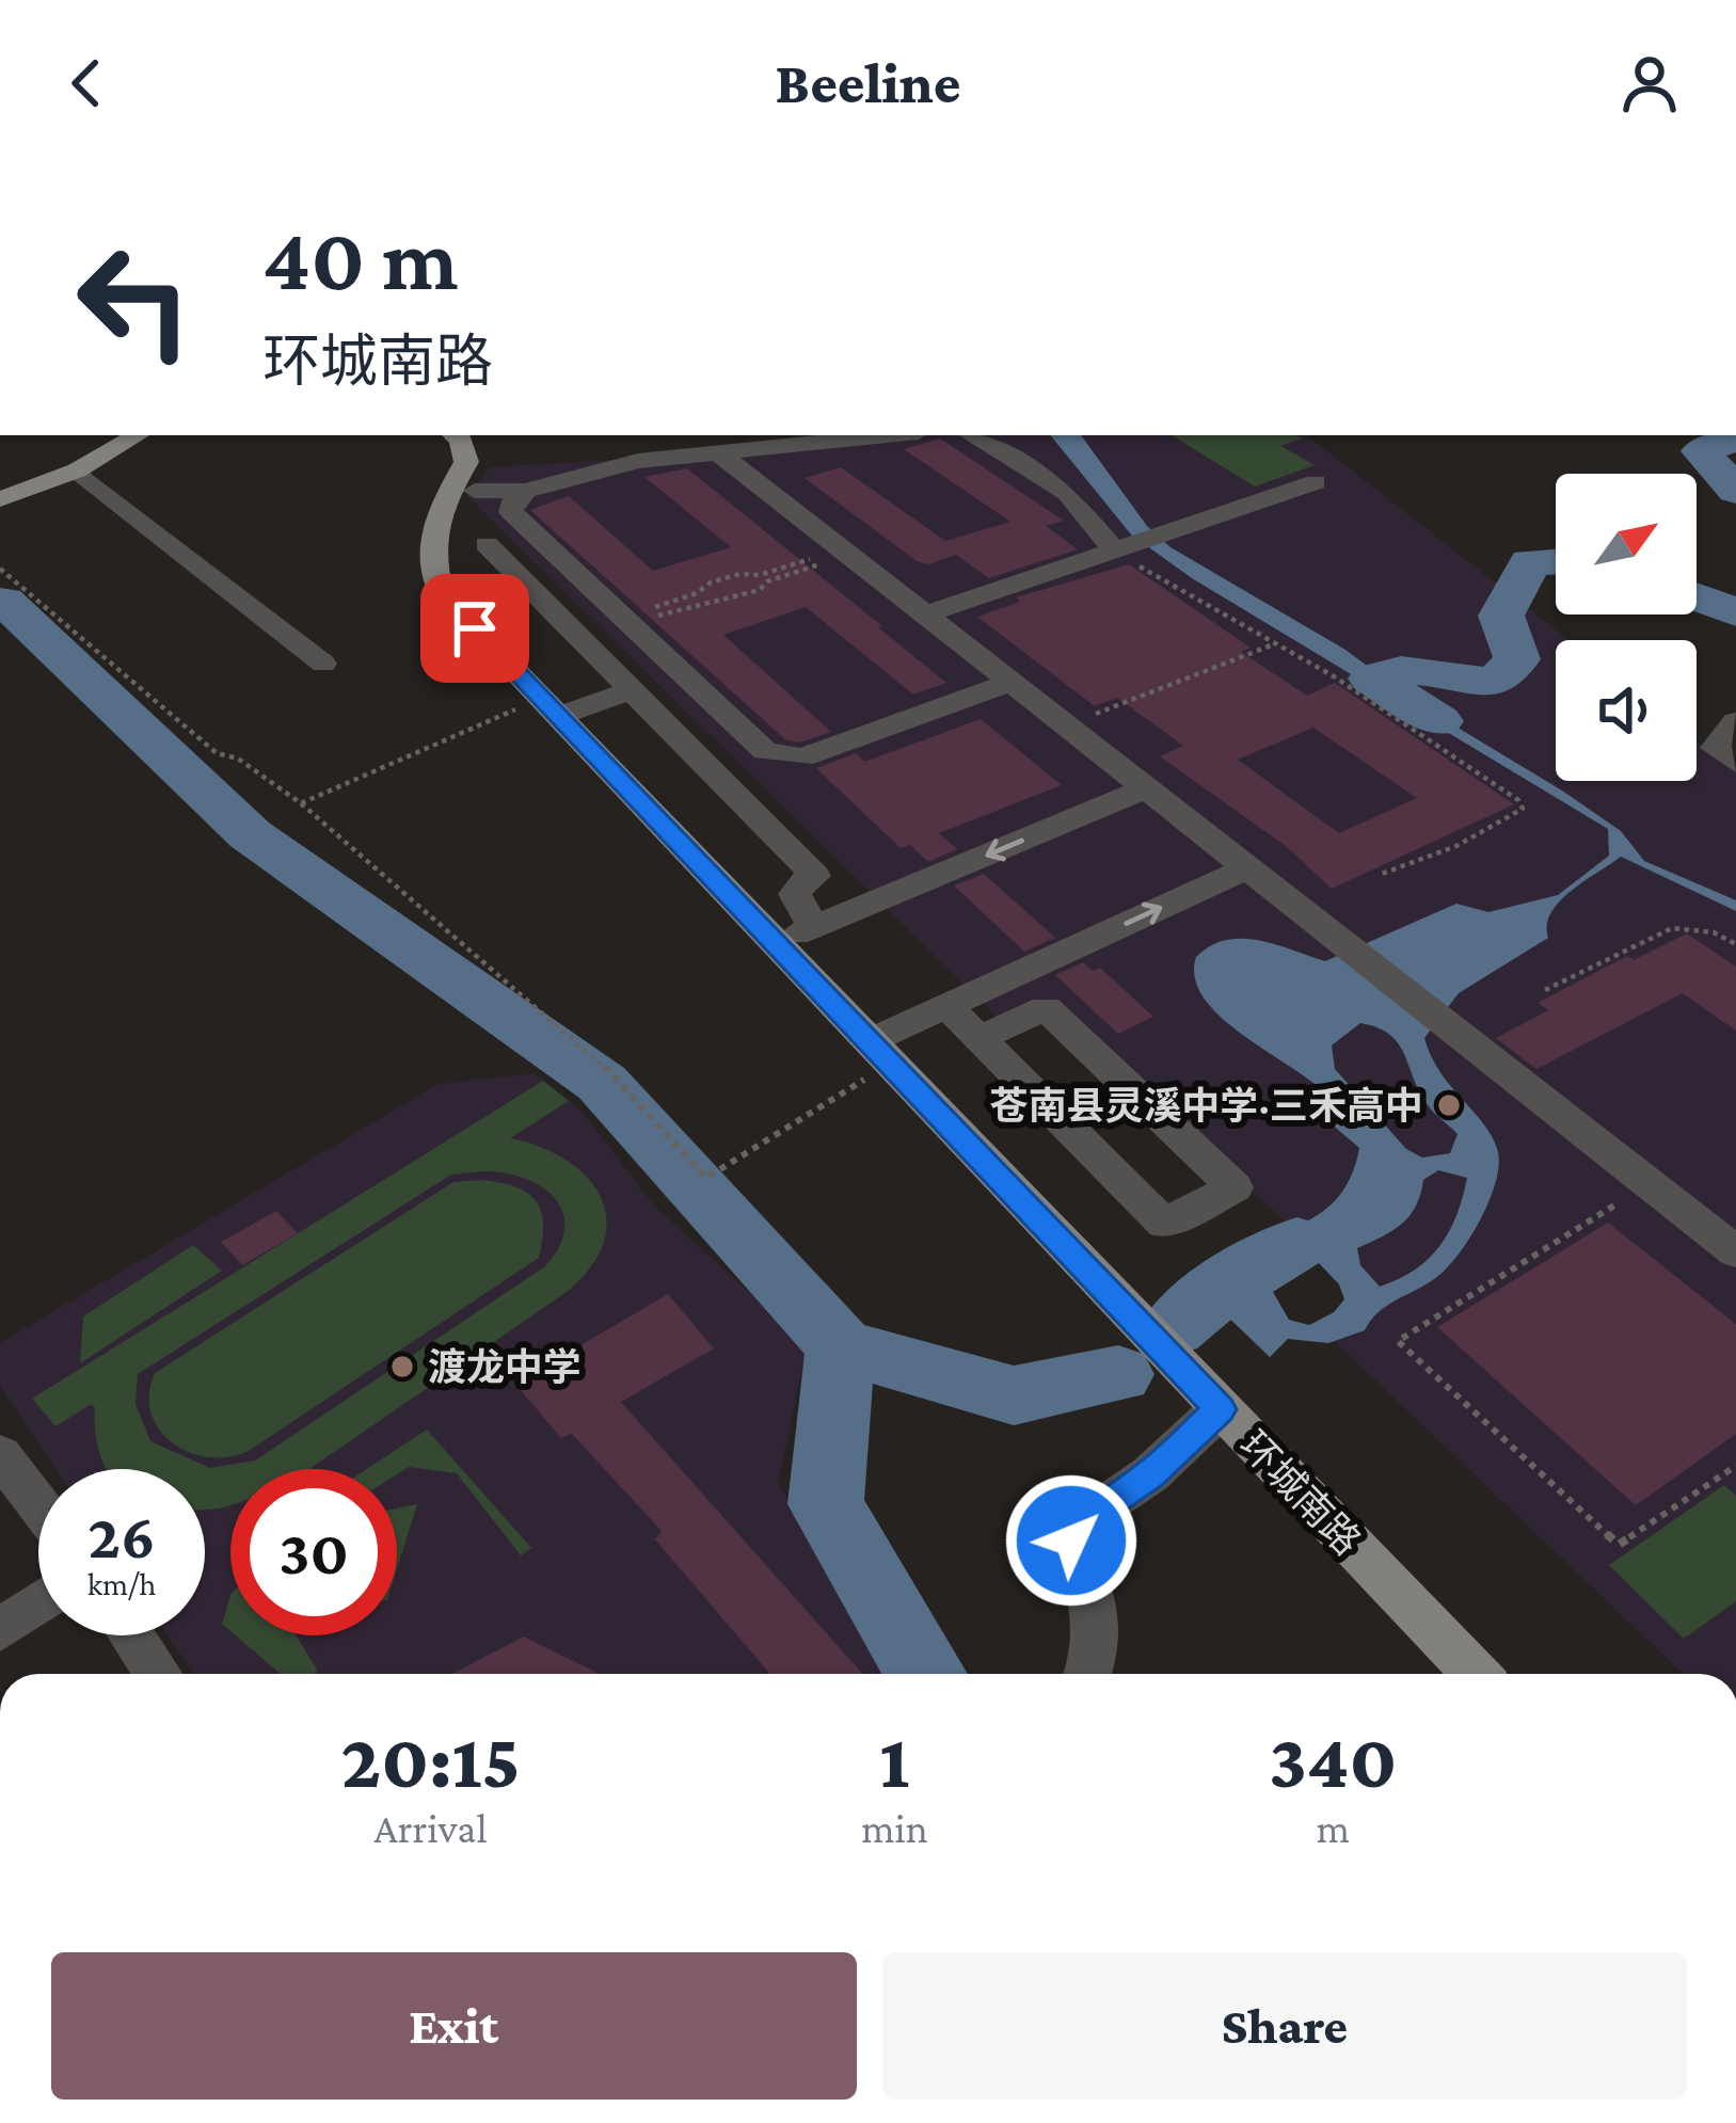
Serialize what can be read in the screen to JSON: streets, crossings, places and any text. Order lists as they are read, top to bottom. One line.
{"streets":{"main road":["环城南路"]},"places":["苍南县灵溪中学·三禾高中","渡龙中学"],"north":"top right","page":{"header":"Beeline","turn":["40 m","环城南路"],"speed":"26 km/h","limit":"30","eta":["20:15","Arrival","1","min","340","m"],"buttons":["Exit","Share"]}}
